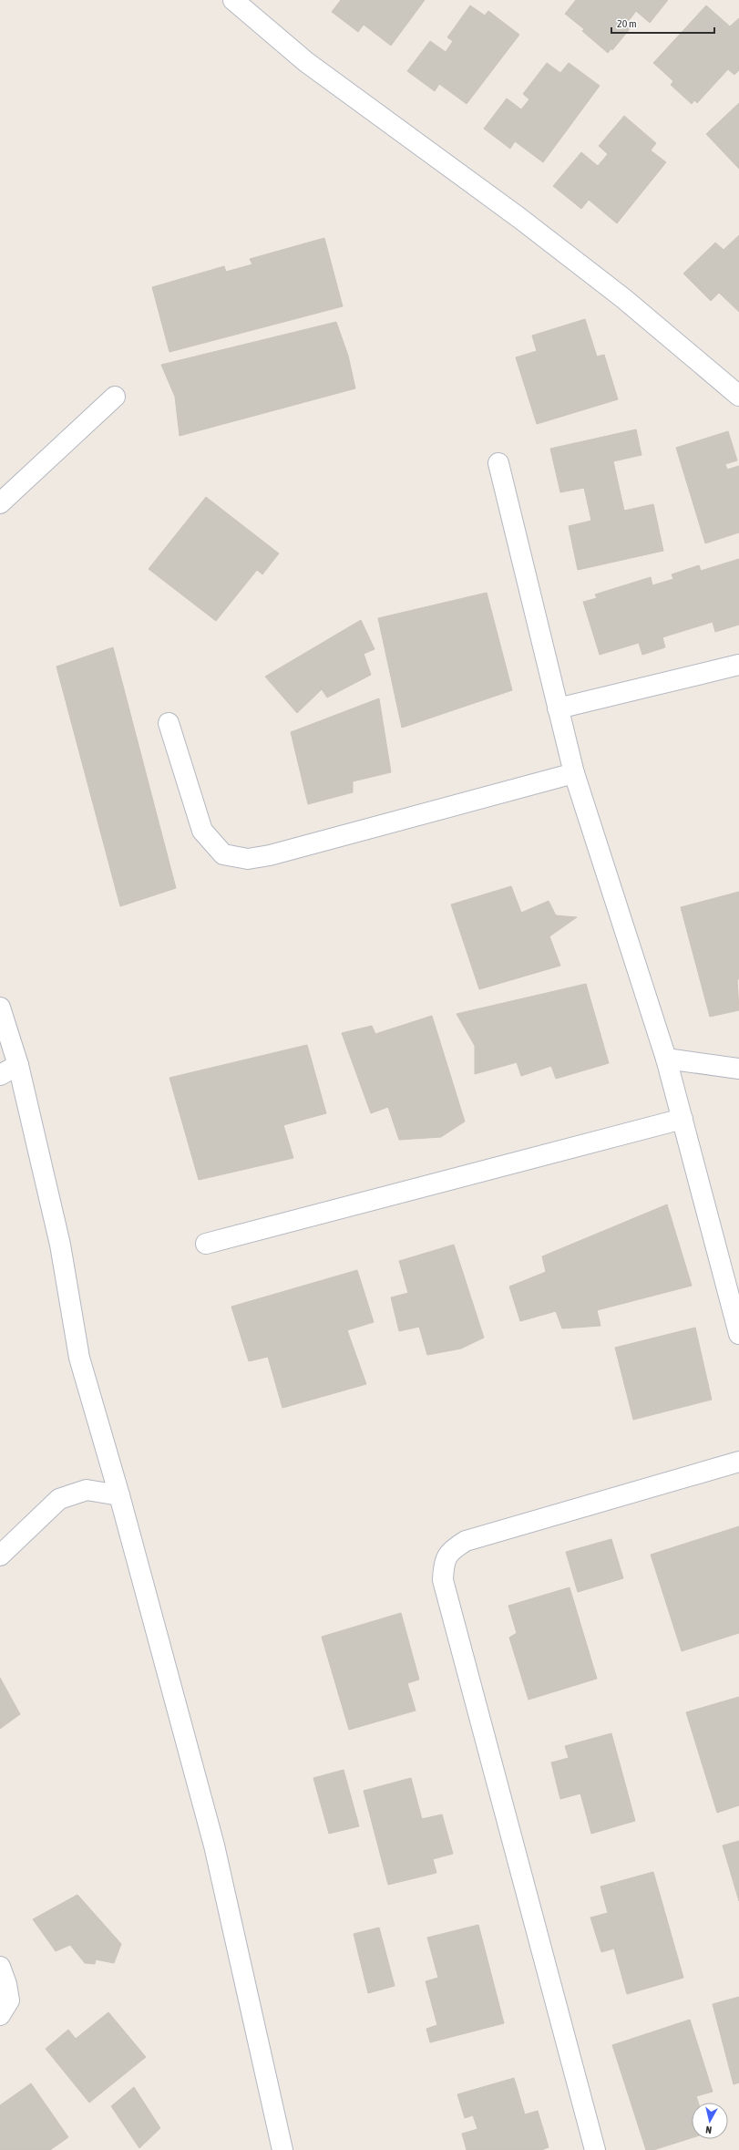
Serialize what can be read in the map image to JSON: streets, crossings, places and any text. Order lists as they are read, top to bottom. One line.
{"scale_bar":"20 m","north":"bottom"}
